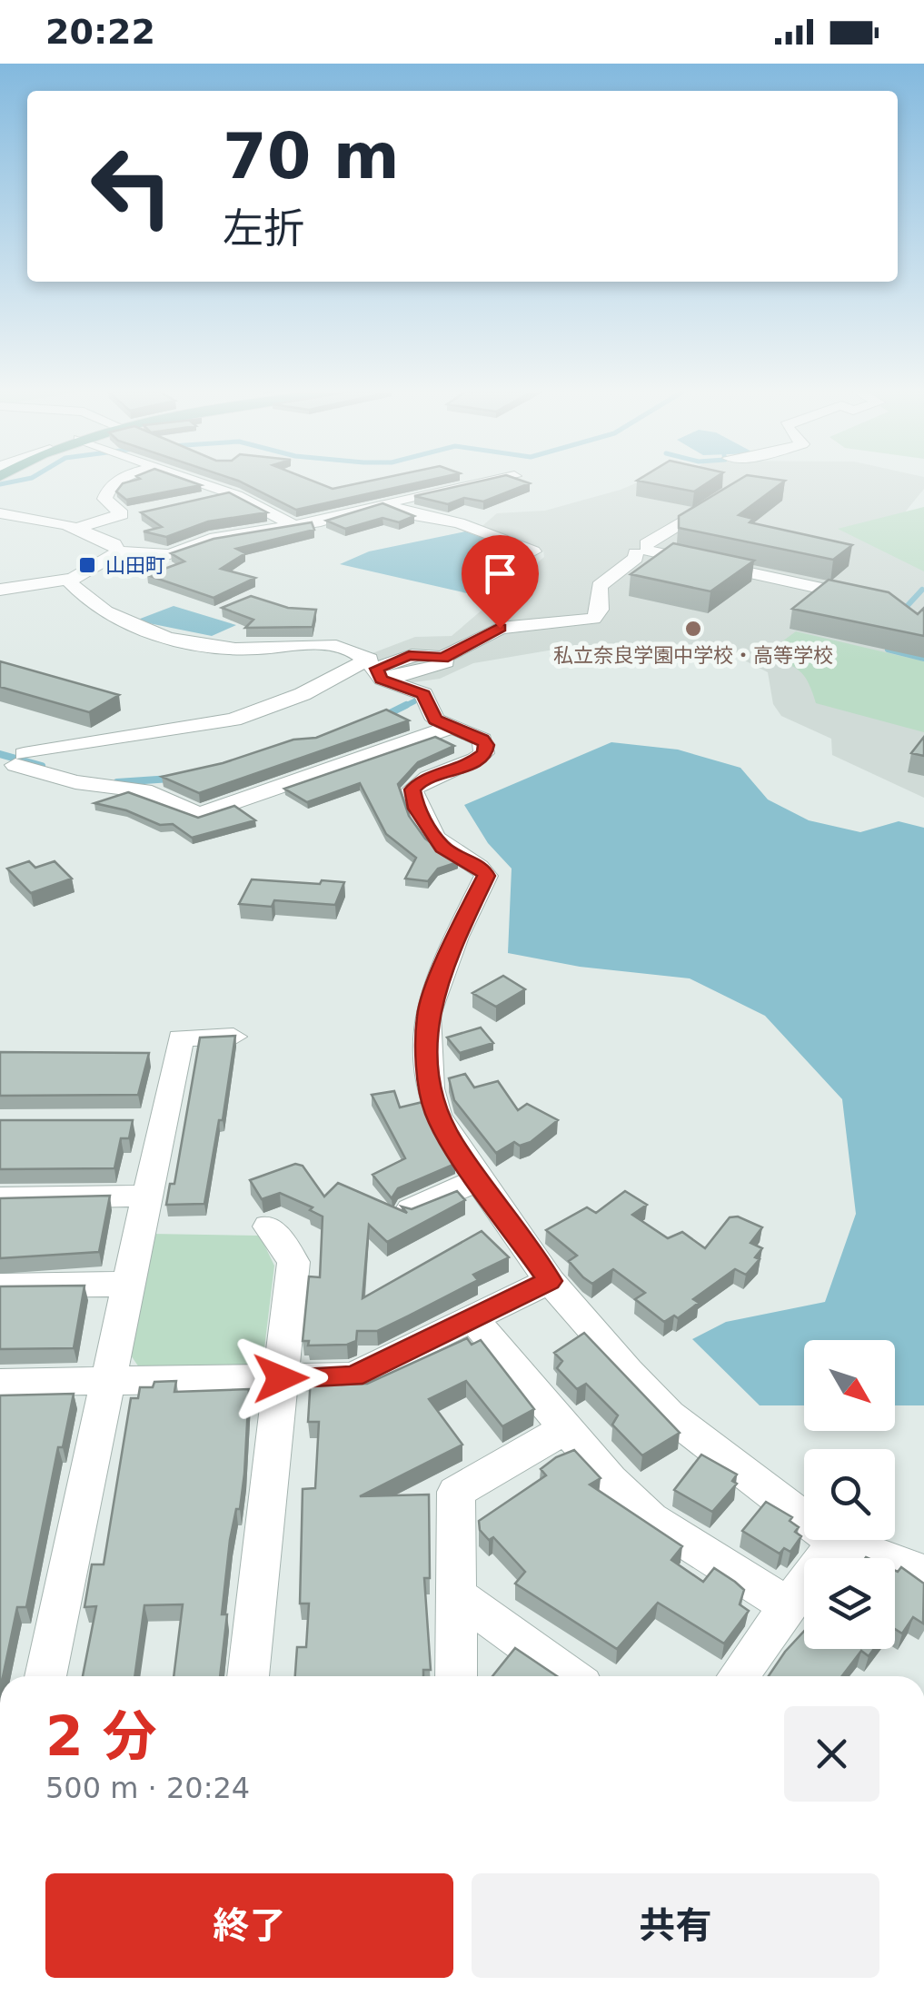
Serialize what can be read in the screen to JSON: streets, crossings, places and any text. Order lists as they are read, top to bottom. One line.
{"places":{"transit":["山田町"],"other":["私立奈良学園中学校・高等学校"]},"north":"bottom right","page":{"status":"20:22","turn":["70 m","左折"],"heading":["2 分","500 m · 20:24"],"buttons":["終了","共有"]}}
